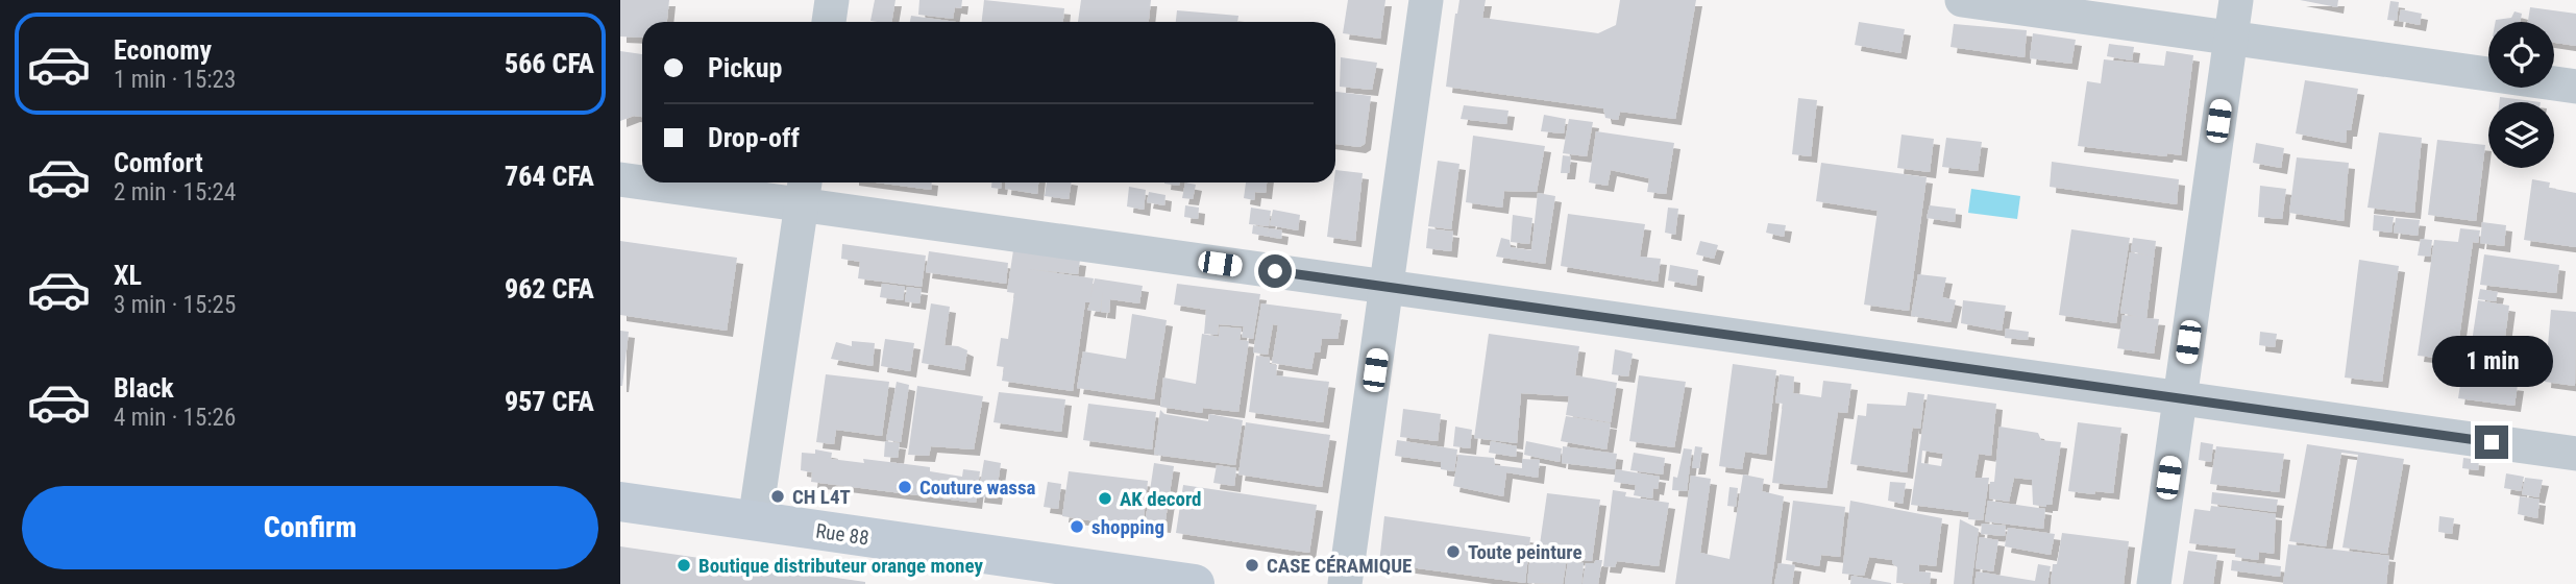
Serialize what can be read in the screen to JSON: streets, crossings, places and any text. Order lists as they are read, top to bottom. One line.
{"streets":{"main road":["Rue 88"]},"places":["Couture wassa","CH L4T","AK decord","shopping","Toute peinture","Boutique distributeur orange money","CASE CÉRAMIQUE"],"page":{"list":[{"name":"Economy","note":"1 min · 15:23","value":"566 CFA"},{"name":"Comfort","note":"2 min · 15:24","value":"764 CFA"},{"name":"XL","note":"3 min · 15:25","value":"962 CFA"},{"name":"Black","note":"4 min · 15:26","value":"957 CFA"}],"banner":["Pickup","Drop-off"],"bubble":"1 min","buttons":"Confirm"}}
